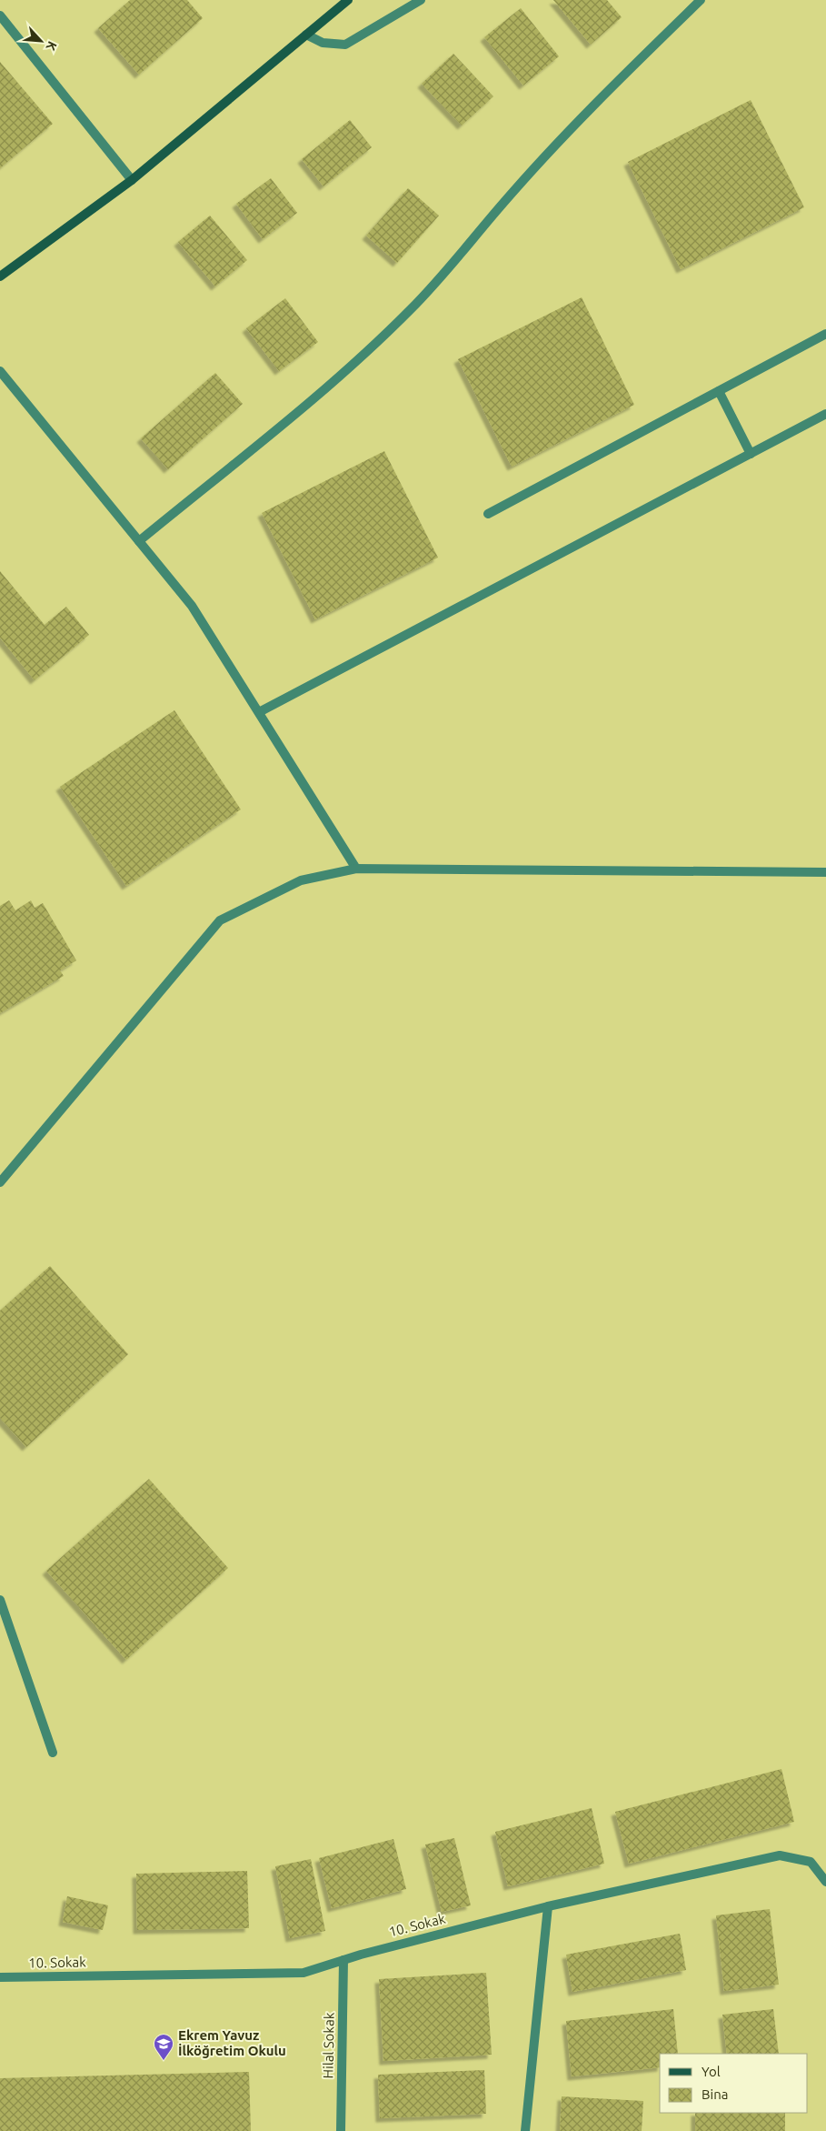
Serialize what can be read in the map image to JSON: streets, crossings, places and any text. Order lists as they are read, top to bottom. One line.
{"streets":{"street":["10. Sokak","Hilal Sokak"]},"crossings":[["10. Sokak","Hilal Sokak"]],"places":{"school or university":["Ekrem Yavuz İlköğretim Okulu"]},"legend":["Yol","Bina"],"north":"bottom right"}
